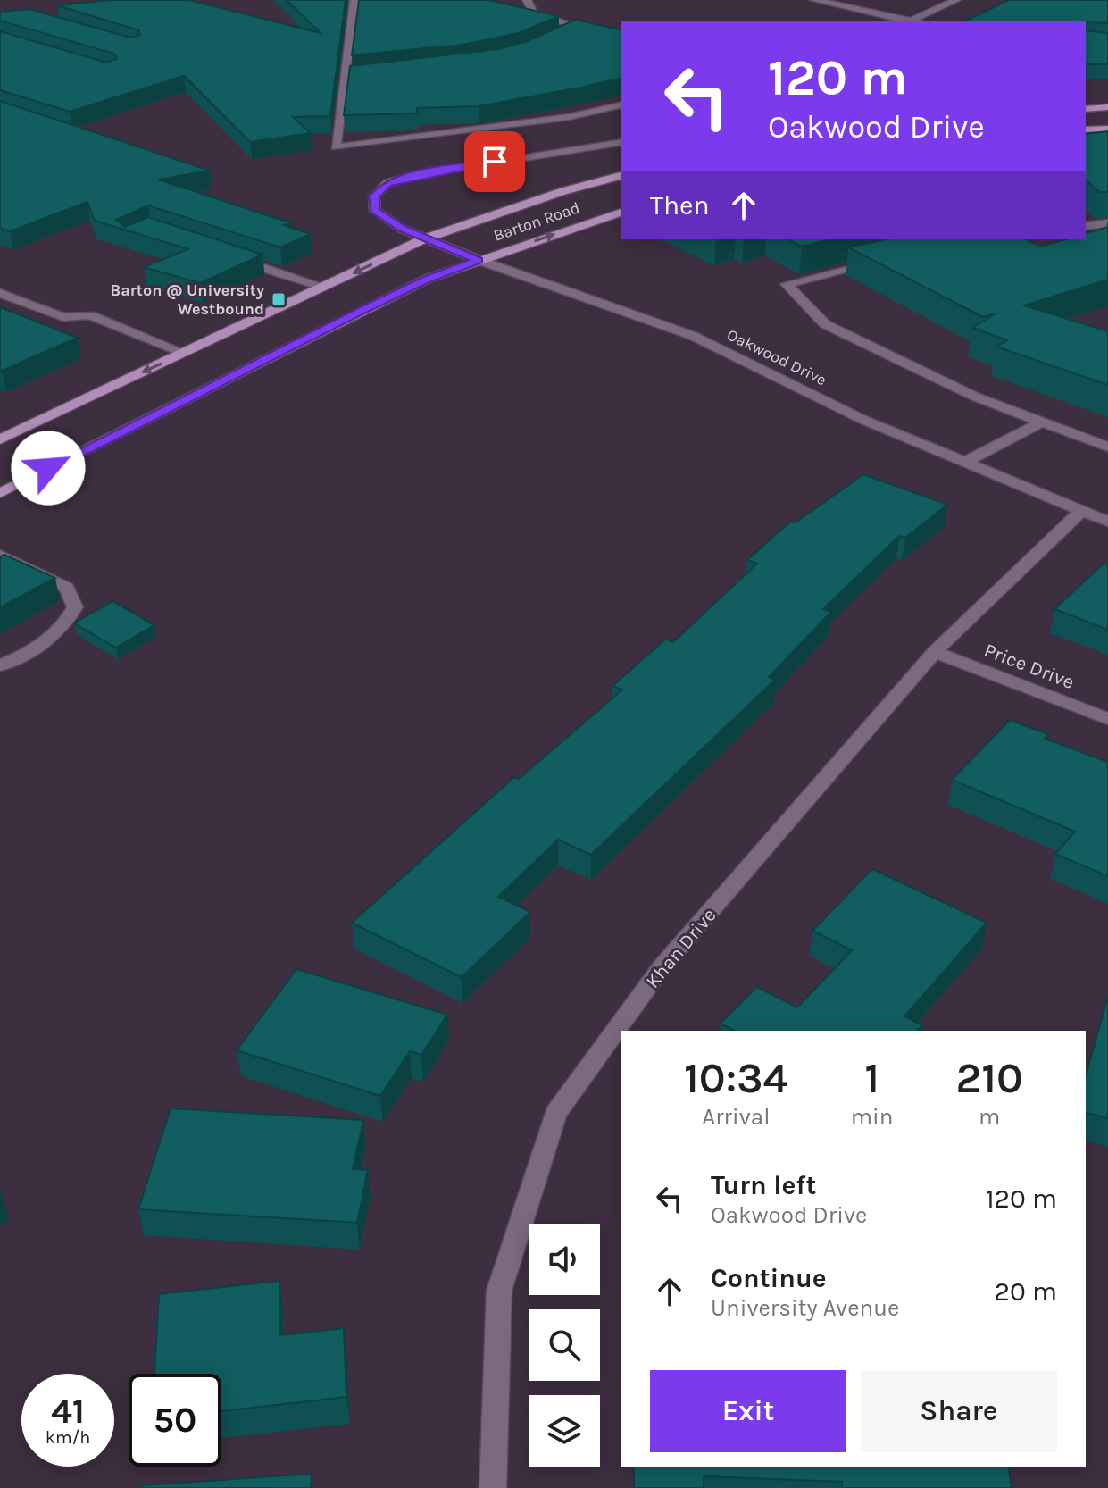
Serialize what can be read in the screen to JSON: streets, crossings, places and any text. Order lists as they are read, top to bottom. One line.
{"streets":{"main road":["Barton Road"],"street":["Oakwood Drive","Price Drive","Khan Drive"]},"crossings":[["Barton Road","Oakwood Drive"],["Oakwood Drive","Khan Drive"],["Price Drive","Khan Drive"]],"places":{"transit":["Barton @ University Westbound"]},"page":{"turn":["120 m","Oakwood Drive"],"then":"Then","eta":["10:34","Arrival","1","min","210","m"],"list":[{"name":"Turn left","note":"Oakwood Drive","value":"120 m"},{"name":"Continue","note":"University Avenue","value":"20 m"}],"buttons":["Exit","Share"],"speed":"41 km/h","limit":"50"}}
